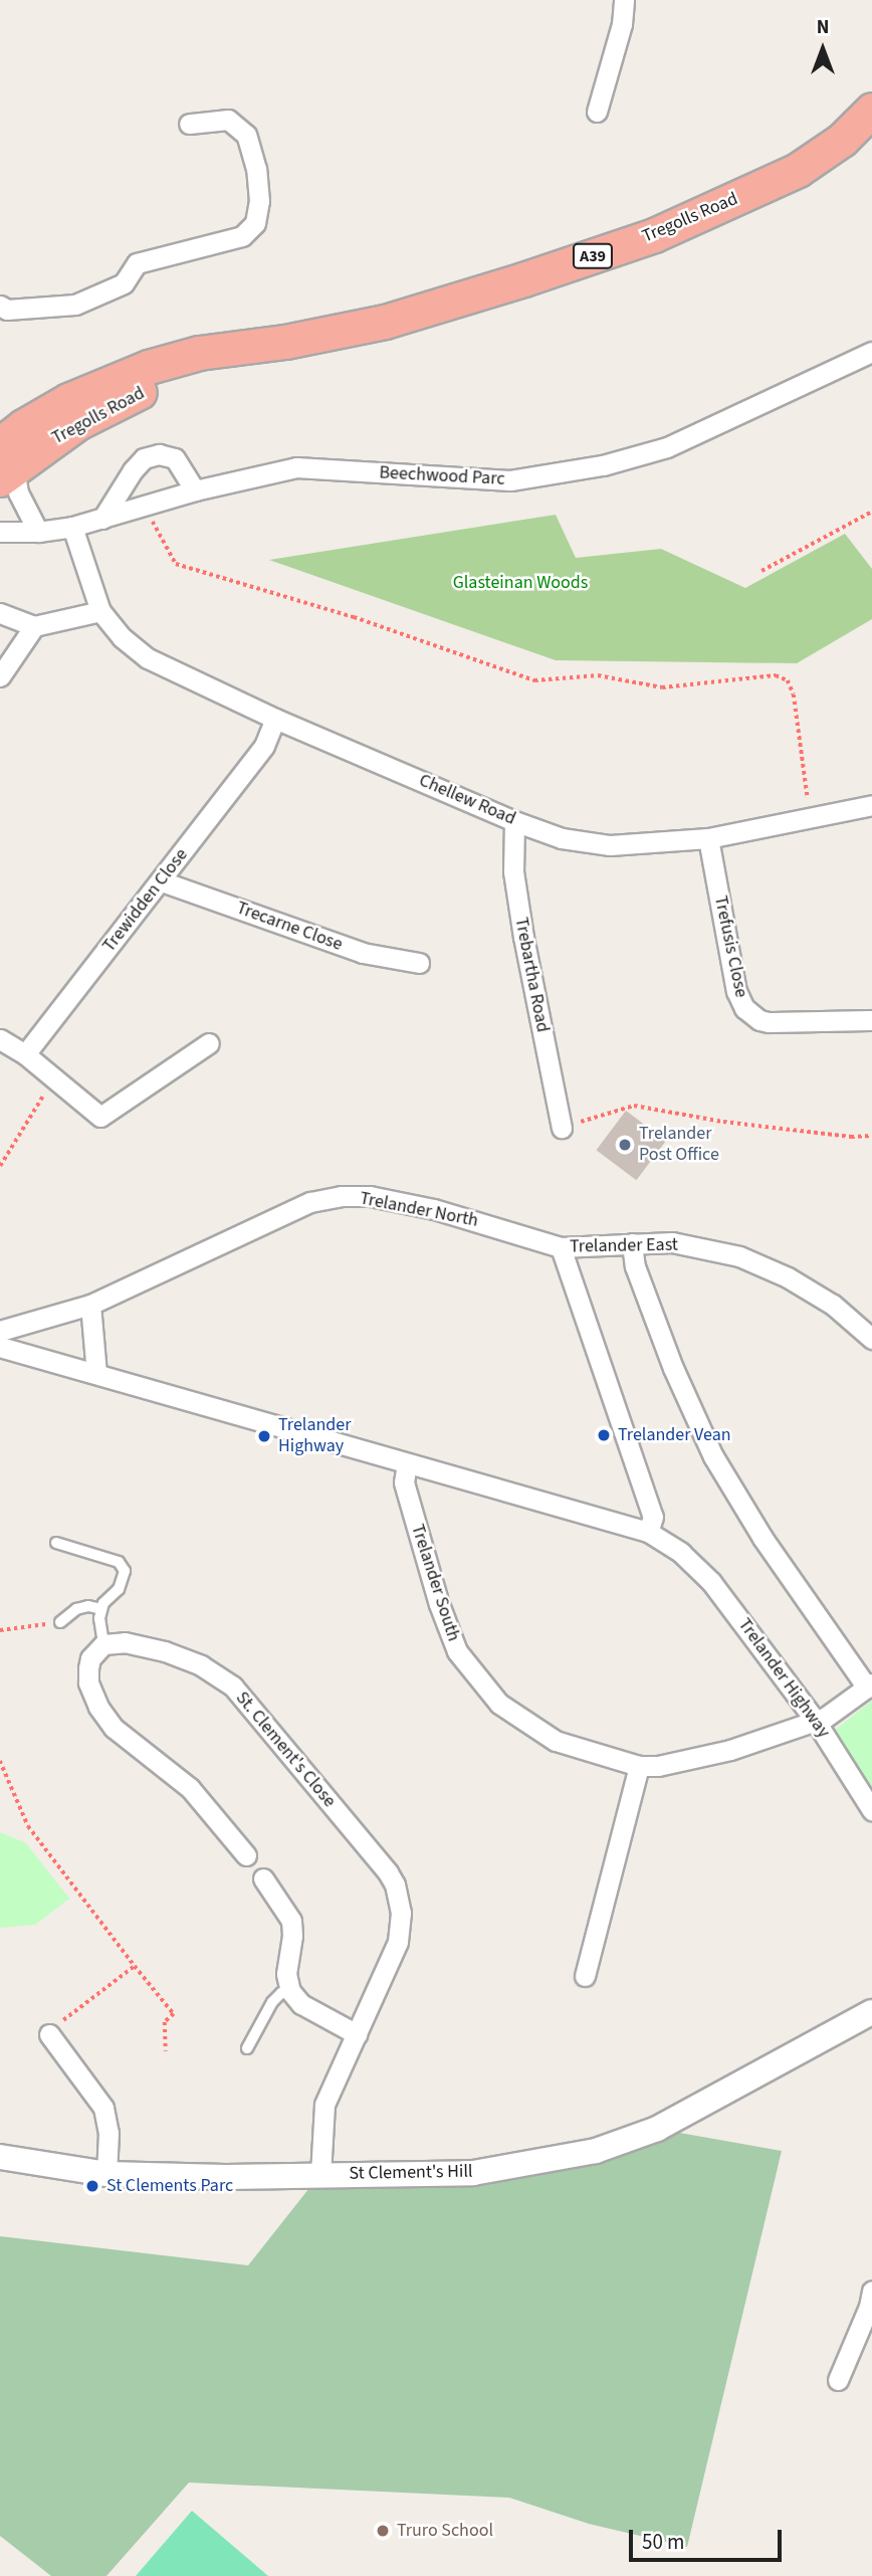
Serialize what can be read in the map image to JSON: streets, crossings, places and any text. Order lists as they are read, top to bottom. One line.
{"streets":{"highway":["Tregolls Road","A39"],"street":["Beechwood Parc","Chellew Road","Trewidden Close","Trecarne Close","Trefusis Close","Trebartha Road","Trelander North","Trelander East","Trelander South","Trelander Highway","St. Clement's Close","St Clement's Hill"]},"crossings":[["Beechwood Parc","Chellew Road"],["Chellew Road","Trewidden Close"],["Chellew Road","Trefusis Close"],["Chellew Road","Trebartha Road"],["Trewidden Close","Trecarne Close"],["Trelander North","Trelander East"],["Trelander South","Trelander Highway"],["St. Clement's Close","St Clement's Hill"]],"parks":["Glasteinan Woods"],"places":["Trelander Post Office","Trelander Vean","Trelander Highway","St Clements Parc","Truro School"],"scale_bar":"50 m","north":"top"}
